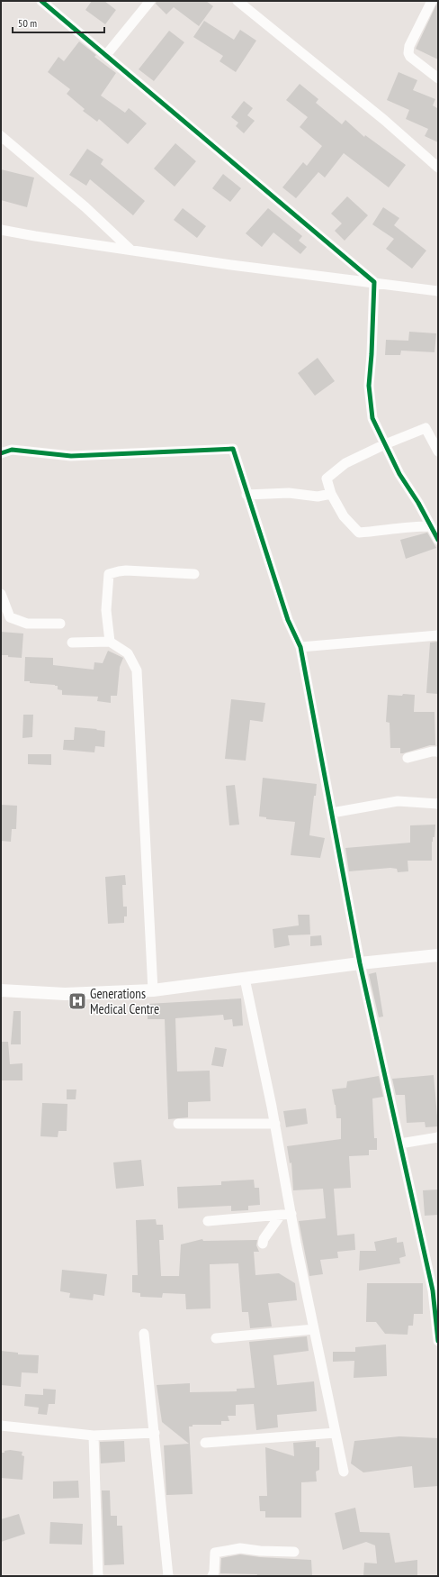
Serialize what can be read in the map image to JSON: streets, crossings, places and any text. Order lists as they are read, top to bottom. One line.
{"places":{"hospital":["Generations Medical Centre"]},"scale_bar":"50 m"}
